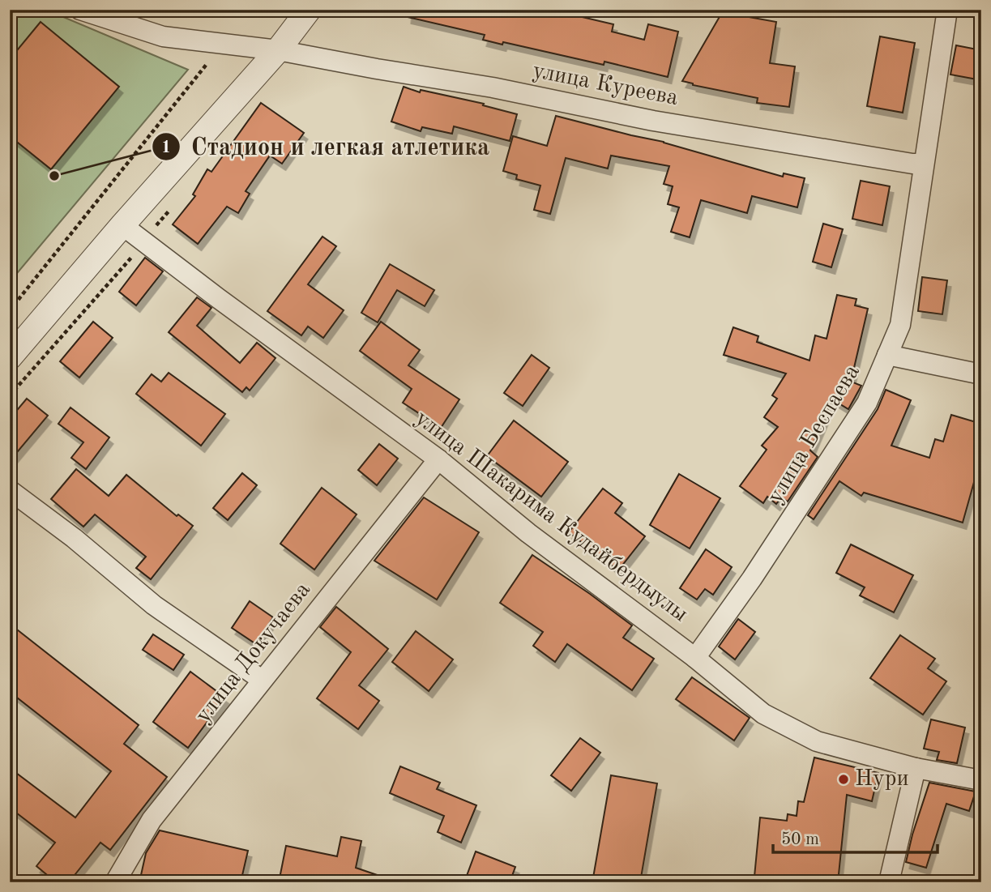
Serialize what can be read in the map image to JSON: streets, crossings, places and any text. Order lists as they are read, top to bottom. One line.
{"streets":{"street":["улица Куреева","улица Беспаева","улица Шакарима Кудайбердыулы","улица Докучаева"]},"crossings":[["улица Куреева","улица Беспаева"],["улица Беспаева","улица Шакарима Кудайбердыулы"],["улица Шакарима Кудайбердыулы","улица Докучаева"]],"places":["Стадион и легкая атлетика","Нури"],"scale_bar":"50 m"}
